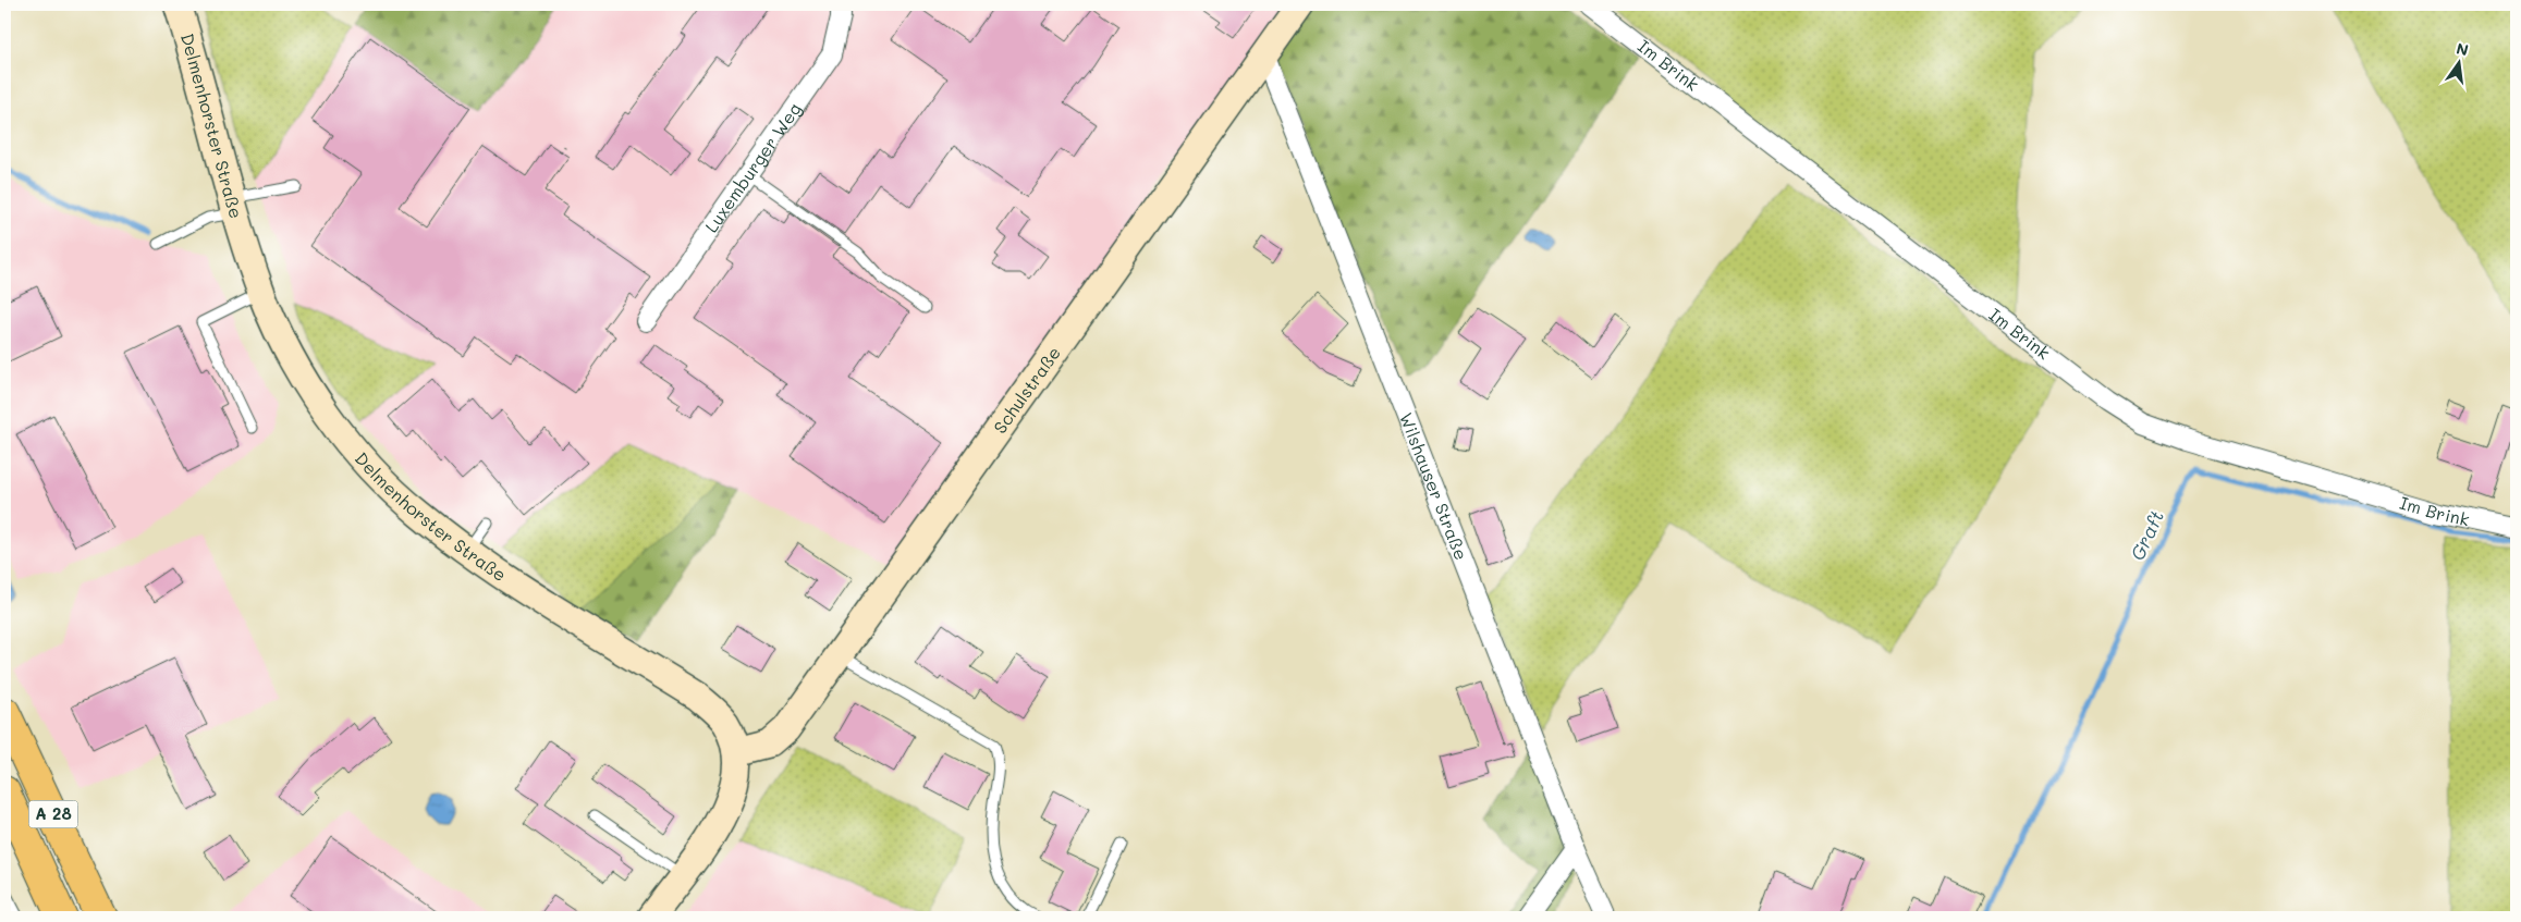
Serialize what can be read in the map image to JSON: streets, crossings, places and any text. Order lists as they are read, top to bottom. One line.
{"streets":{"highway":["A 28"],"street":["Im Brink","Delmenhorster Straße","Luxemburger Weg","Schulstraße","Wilshauser Straße"]},"crossings":[["Delmenhorster Straße","Schulstraße"],["Schulstraße","Wilshauser Straße"]],"water":["Graft"],"north":"top"}
